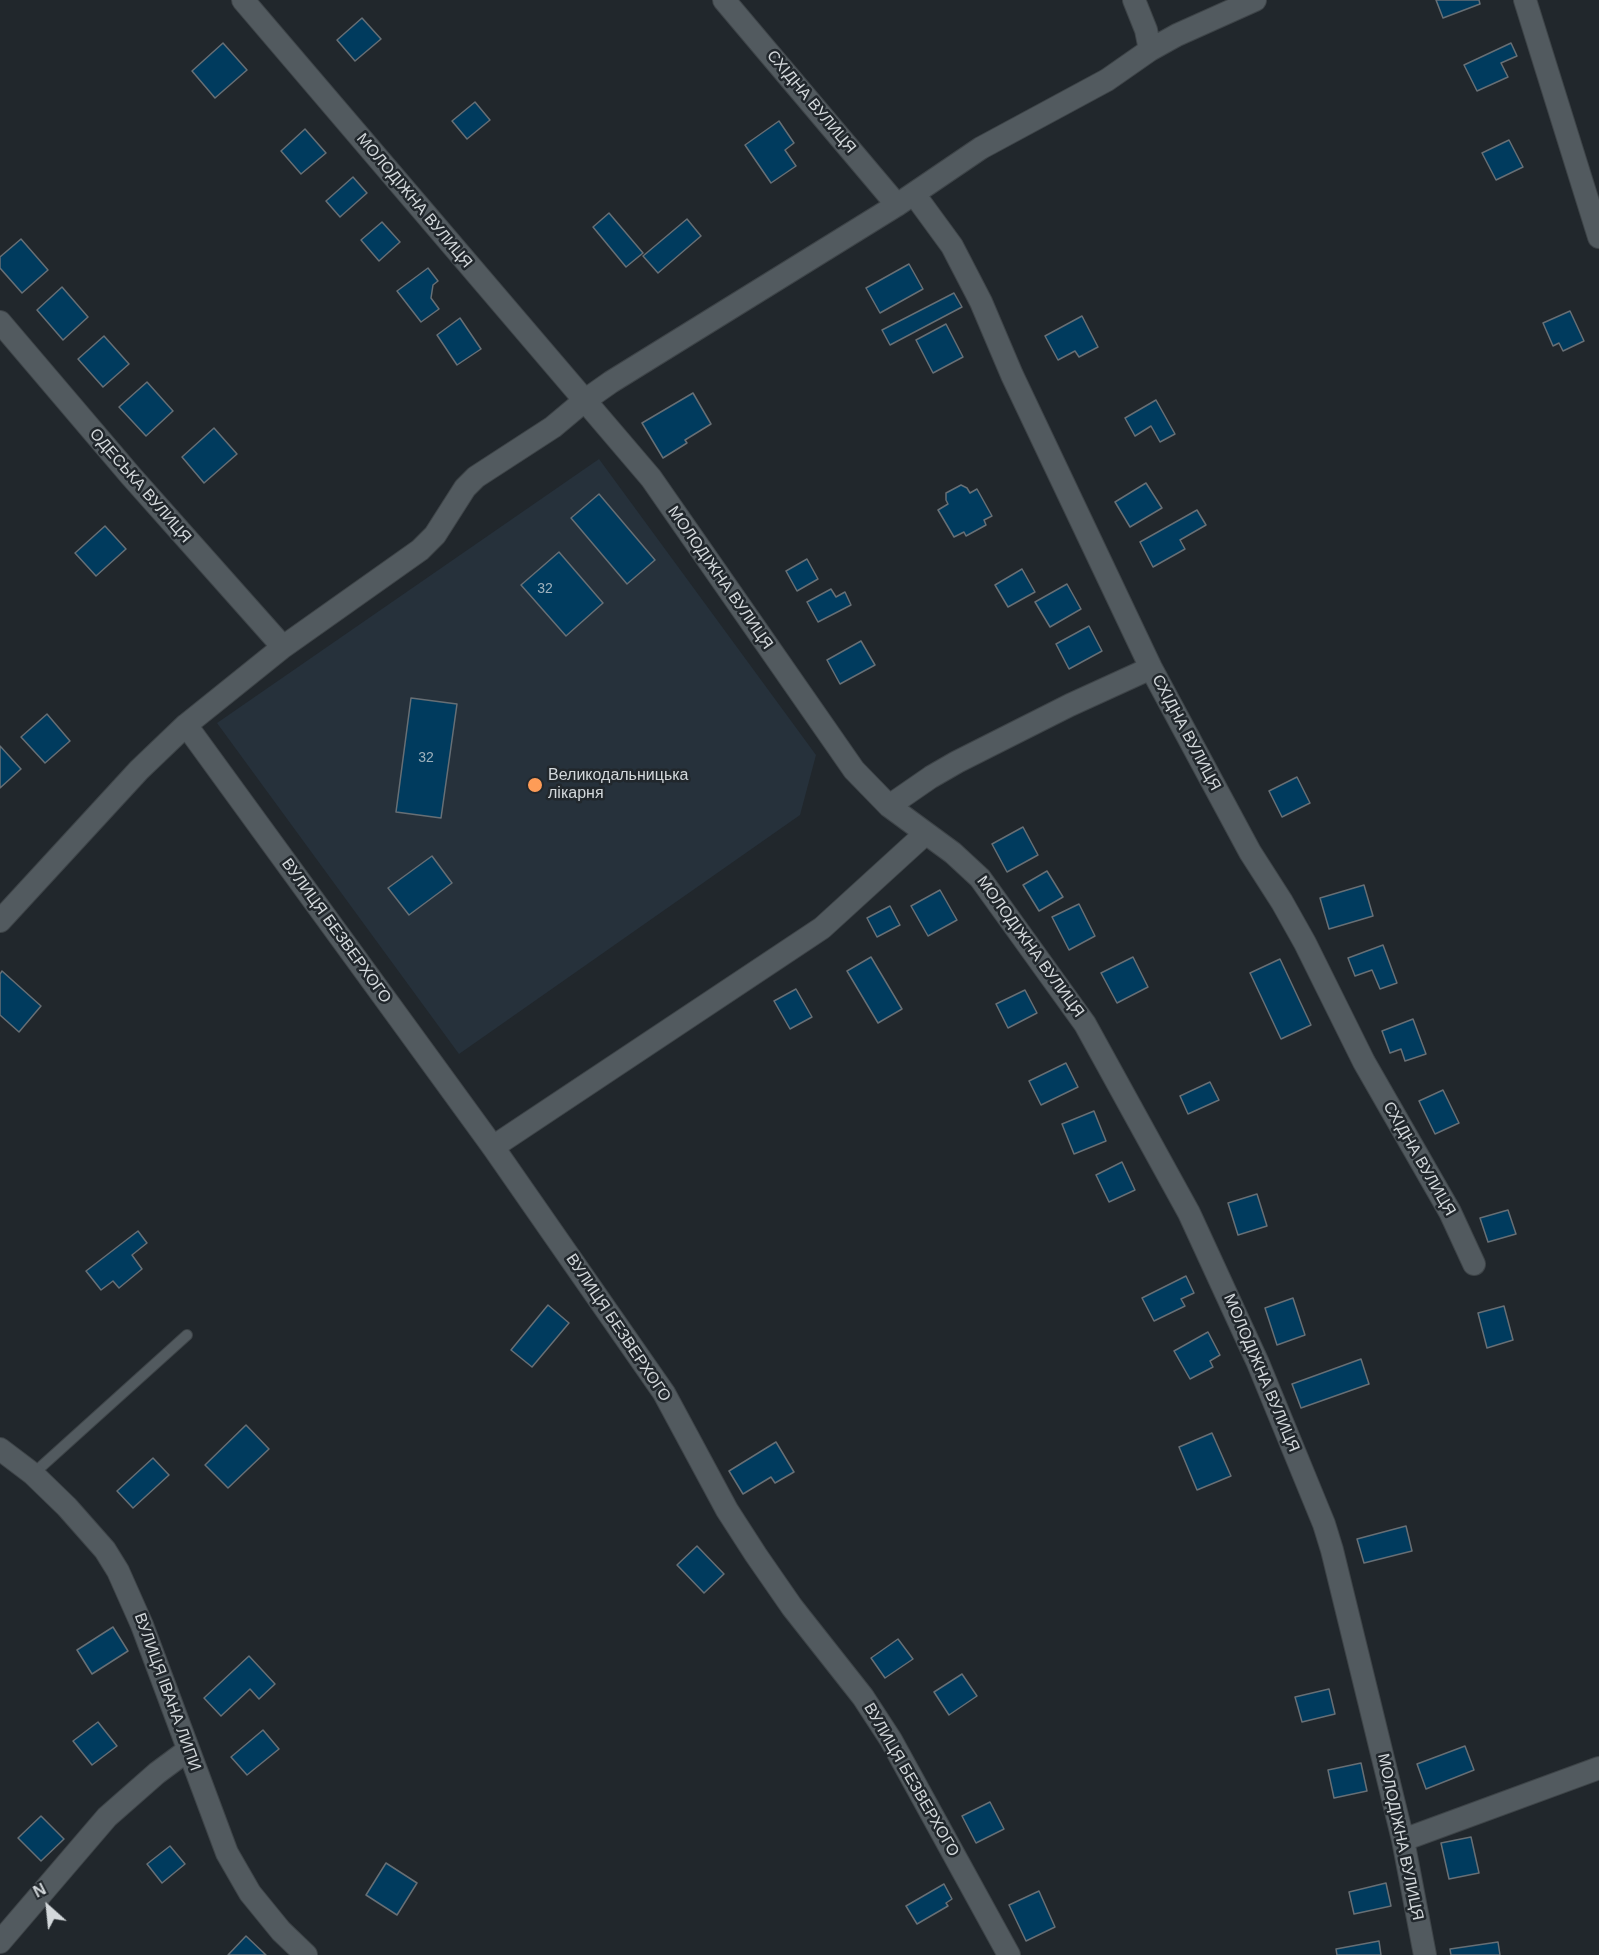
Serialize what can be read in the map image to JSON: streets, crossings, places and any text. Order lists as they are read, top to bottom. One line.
{"streets":{"street":["СХІДНА ВУЛИЦЯ","МОЛОДІЖНА ВУЛИЦЯ","ОДЕСЬКА ВУЛИЦЯ","ВУЛИЦЯ БЕЗВЕРХОГО","ВУЛИЦЯ ІВАНА ЛИПИ"]},"places":["Великодальницька лікарня"],"house_numbers":["32","32"],"north":"top left"}
